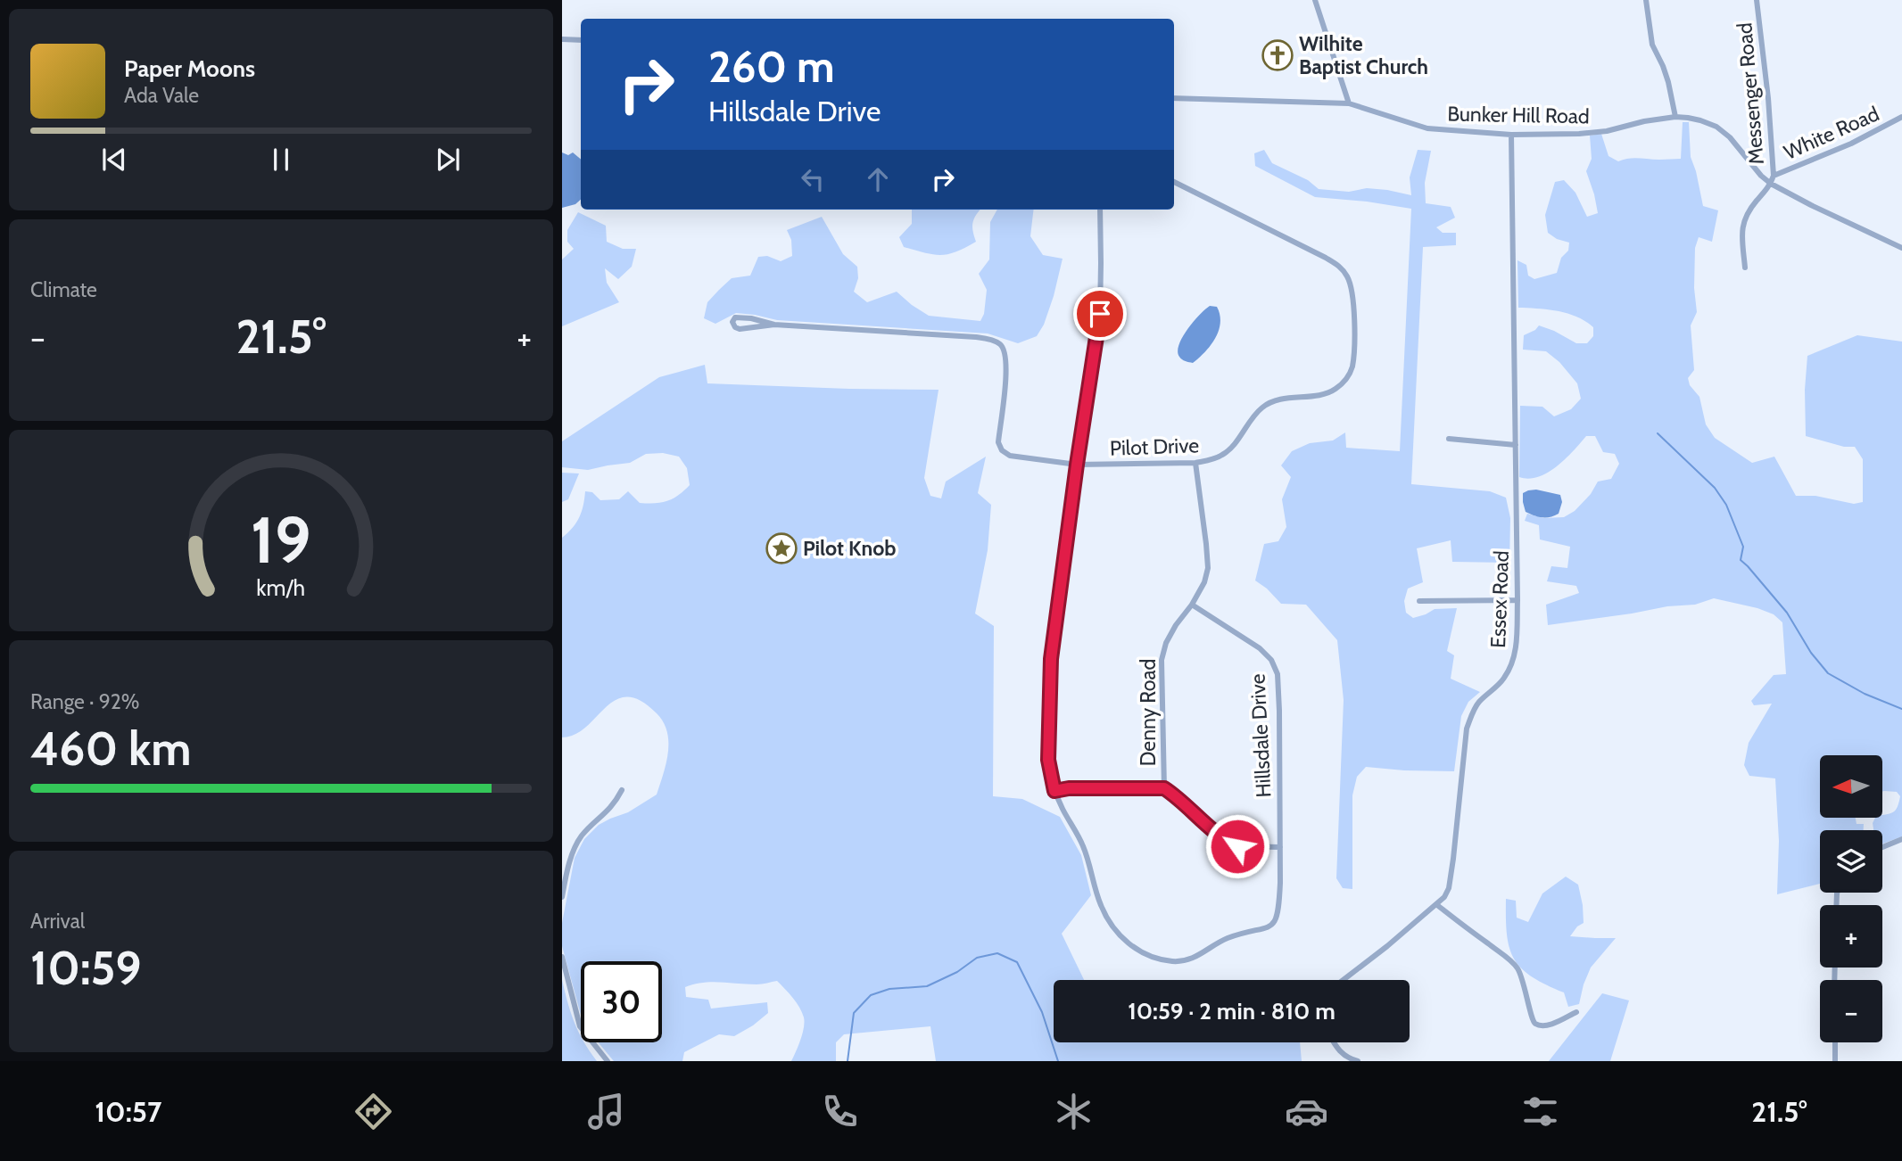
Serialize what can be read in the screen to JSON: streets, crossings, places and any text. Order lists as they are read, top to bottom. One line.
{"streets":{"street":["Messenger Road","Bunker Hill Road","White Road","Pilot Drive","Essex Road","Denny Road","Hillsdale Drive"]},"crossings":[["Messenger Road","Bunker Hill Road"],["Messenger Road","White Road"],["Bunker Hill Road","Essex Road"],["Pilot Drive","Denny Road"],["Pilot Drive","Hillsdale Drive"],["Denny Road","Hillsdale Drive"]],"places":{"church":["Wilhite Baptist Church"],"place":["Pilot Knob"]},"north":"left","page":{"turn":["260 m","Hillsdale Drive"],"song":["Paper Moons","Ada Vale"],"tile":["Climate",["Range · 92%","460 km"],["Arrival","10:59"]],"heat":["−","21.5°","+"],"map_buttons":["+","−"],"limit":"30","trip":"10:59 · 2 min · 810 m","tabs":["10:57","21.5°"],"gauge":["19","km/h"]}}
